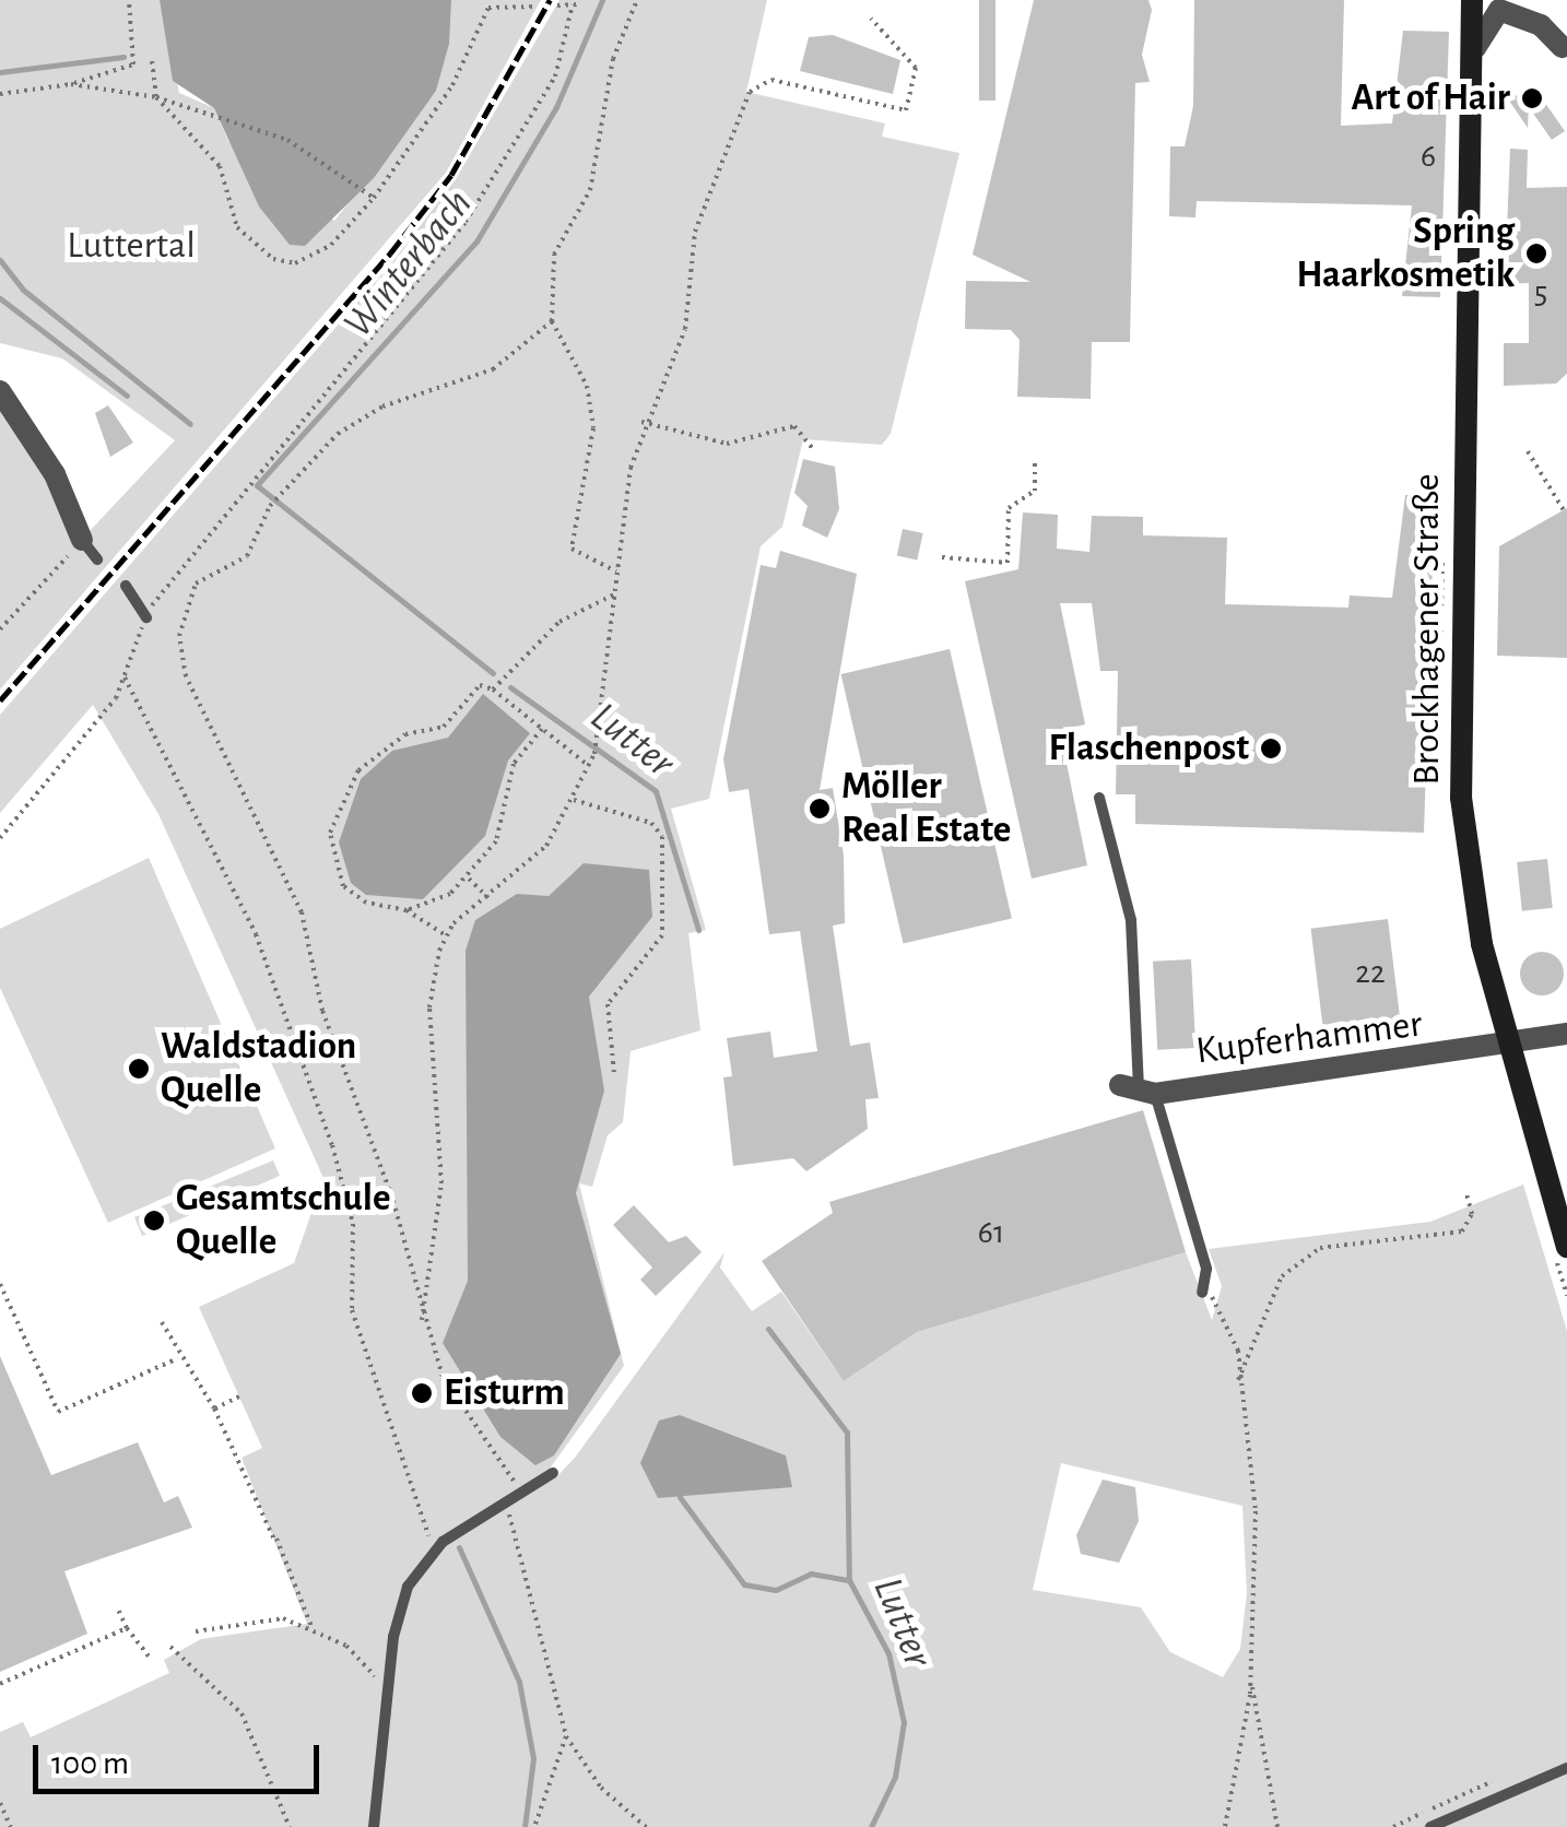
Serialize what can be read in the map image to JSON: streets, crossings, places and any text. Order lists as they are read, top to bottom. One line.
{"streets":{"main road":["Brockhagener Straße"],"street":["Kupferhammer"]},"crossings":[["Brockhagener Straße","Kupferhammer"]],"water":["Winterbach","Lutter"],"parks":["Luttertal"],"places":["Art of Hair","Spring Haarkosmetik","Flaschenpost","Möller Real Estate","Waldstadion Quelle","Gesamtschule Quelle","Eisturm"],"house_numbers":["6","5","22","61"],"scale_bar":"100 m"}
